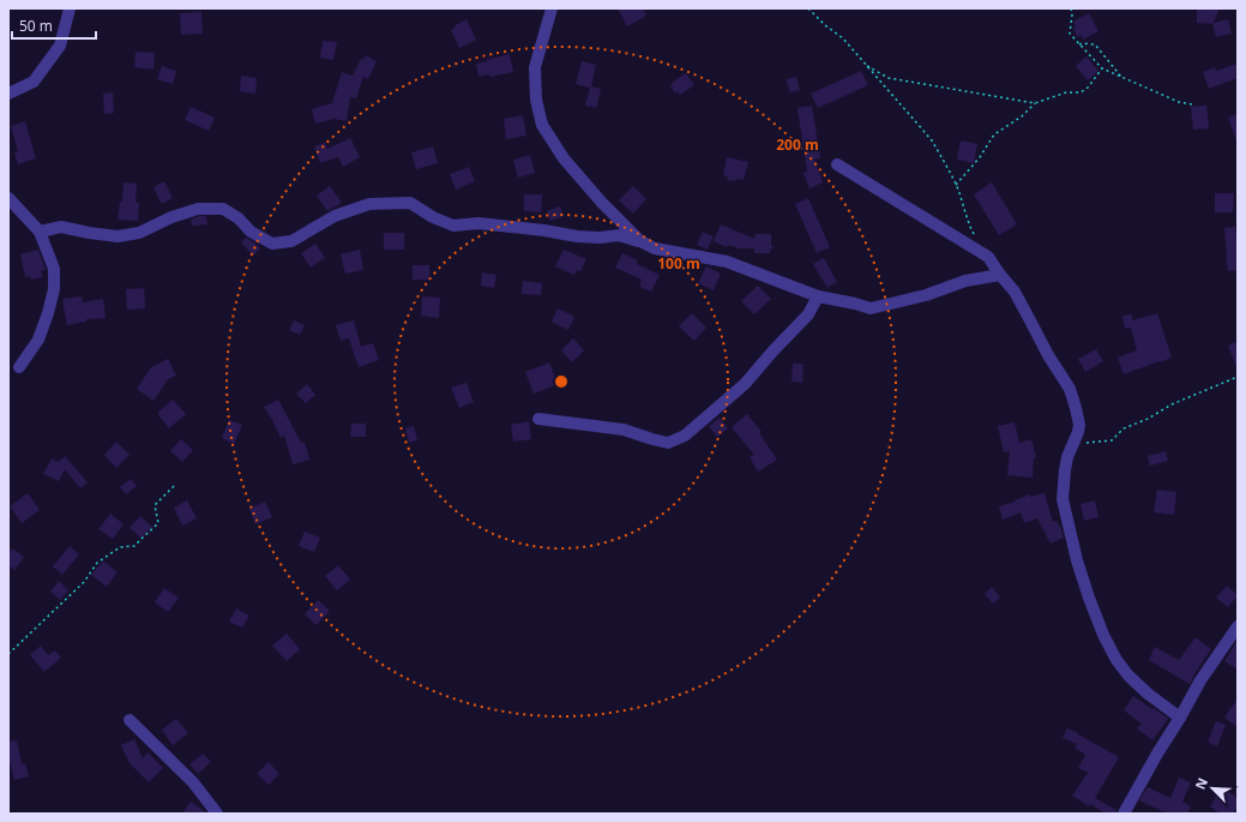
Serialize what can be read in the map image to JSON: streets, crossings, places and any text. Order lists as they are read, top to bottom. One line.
{"scale_bar":"50 m","north":"top left","rings":["200 m","100 m"]}
